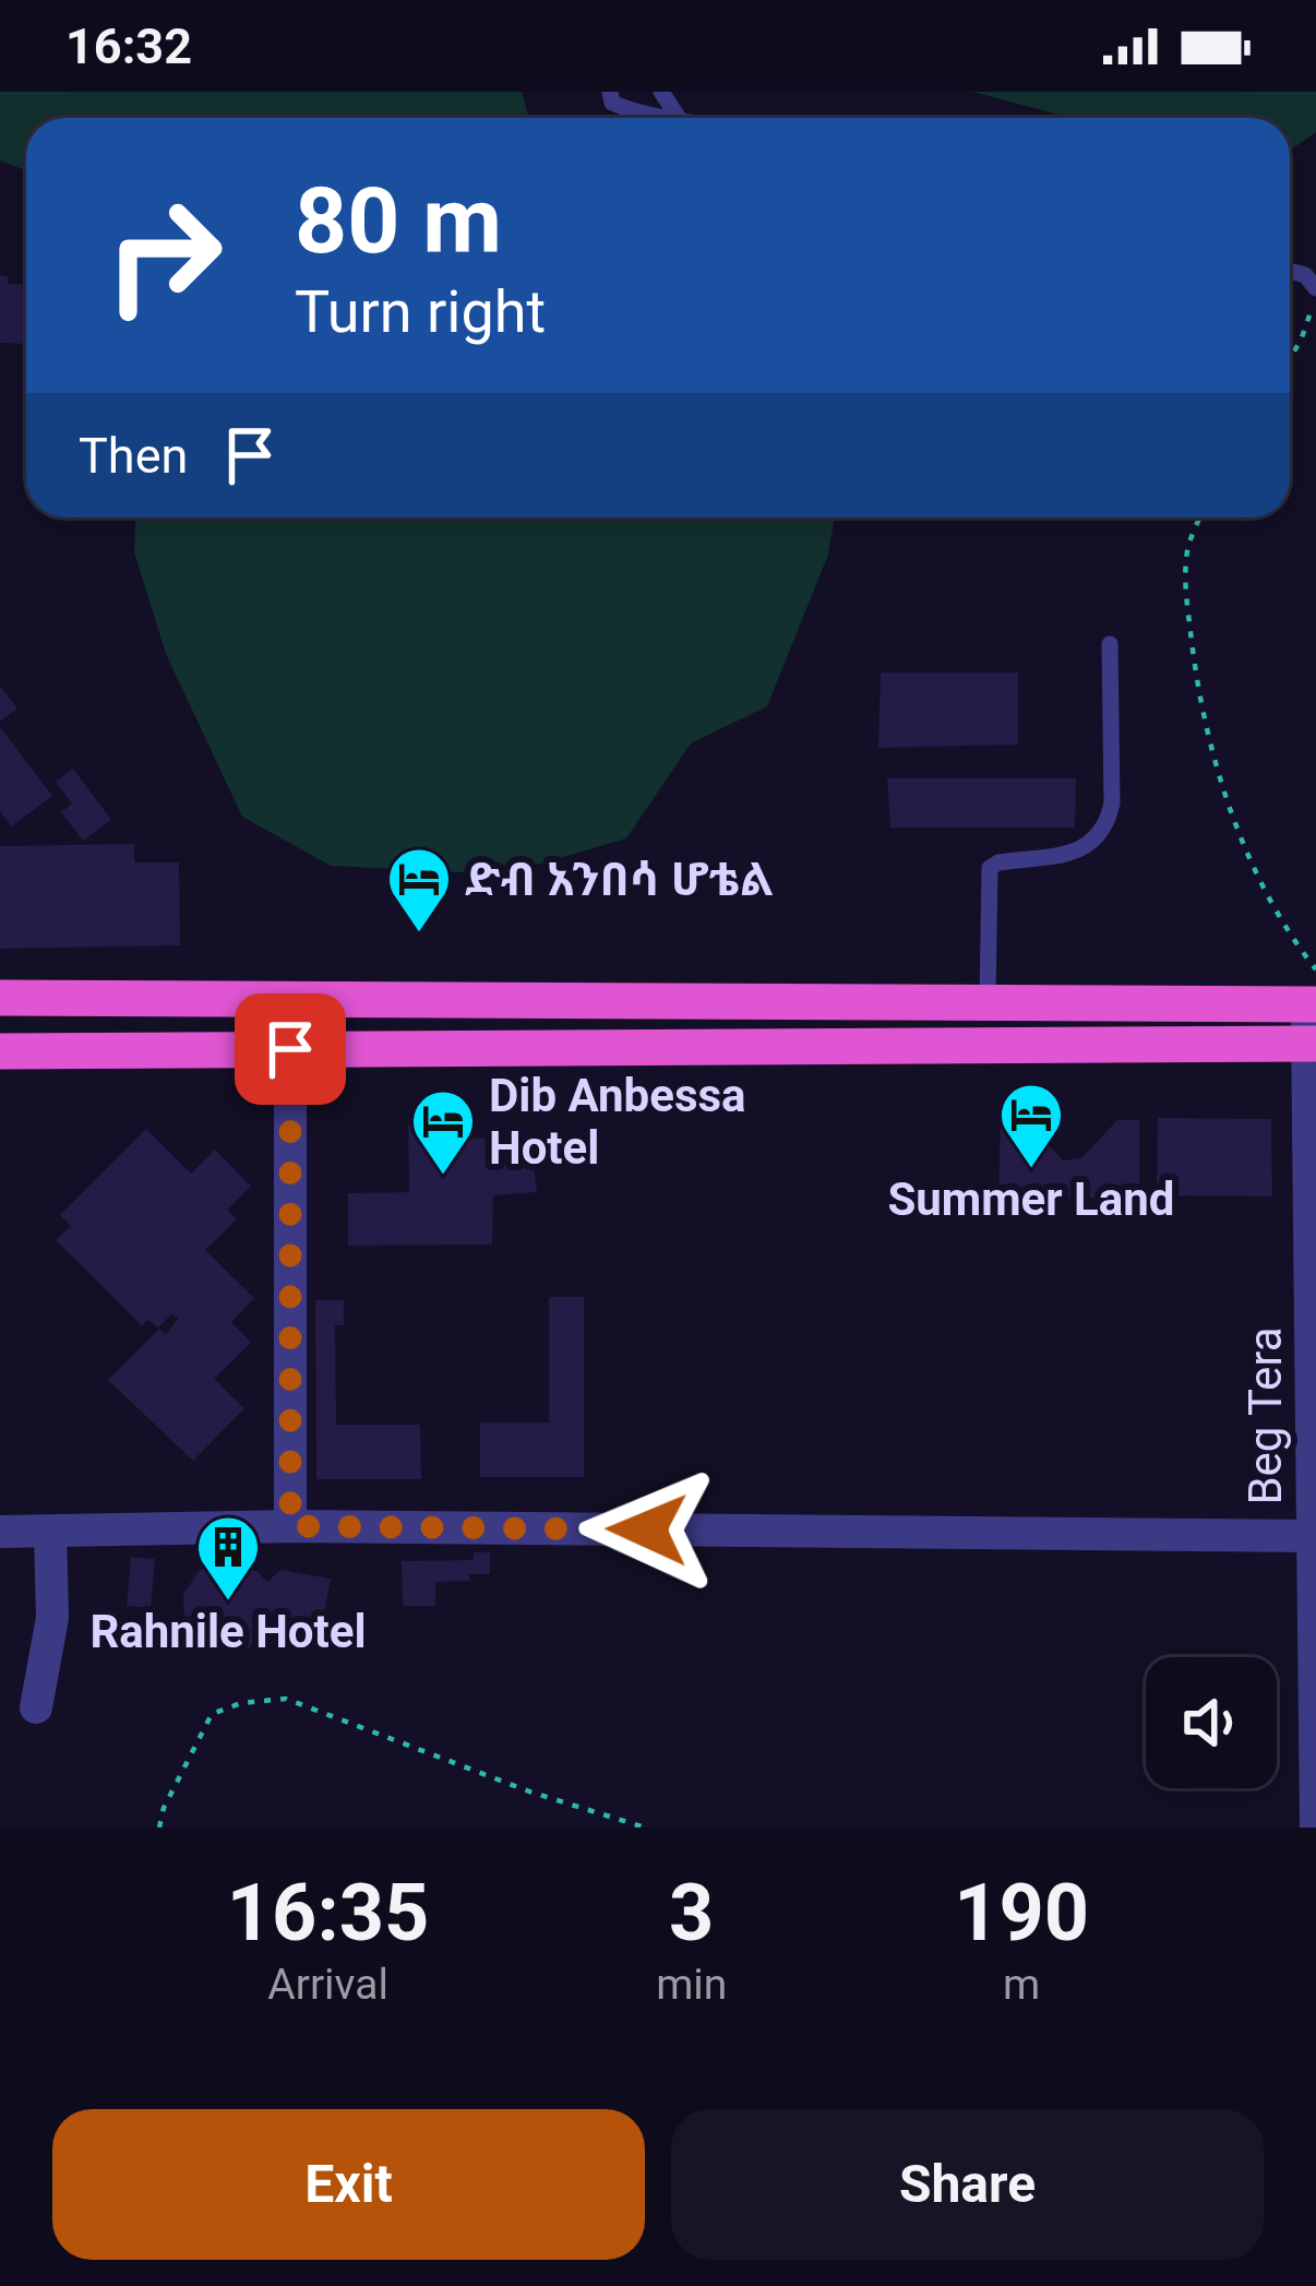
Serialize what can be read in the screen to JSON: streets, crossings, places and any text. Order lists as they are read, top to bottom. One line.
{"streets":{"street":["Beg Tera"]},"places":{"hotel":["ድብ አንበሳ ሆቴል","Summer Land","Dib Anbessa Hotel"],"building":["Rahnile Hotel"]},"page":{"status":"16:32","turn":["80 m","Turn right"],"then":"Then","eta":["16:35","Arrival","3","min","190","m"],"buttons":["Exit","Share"]}}
